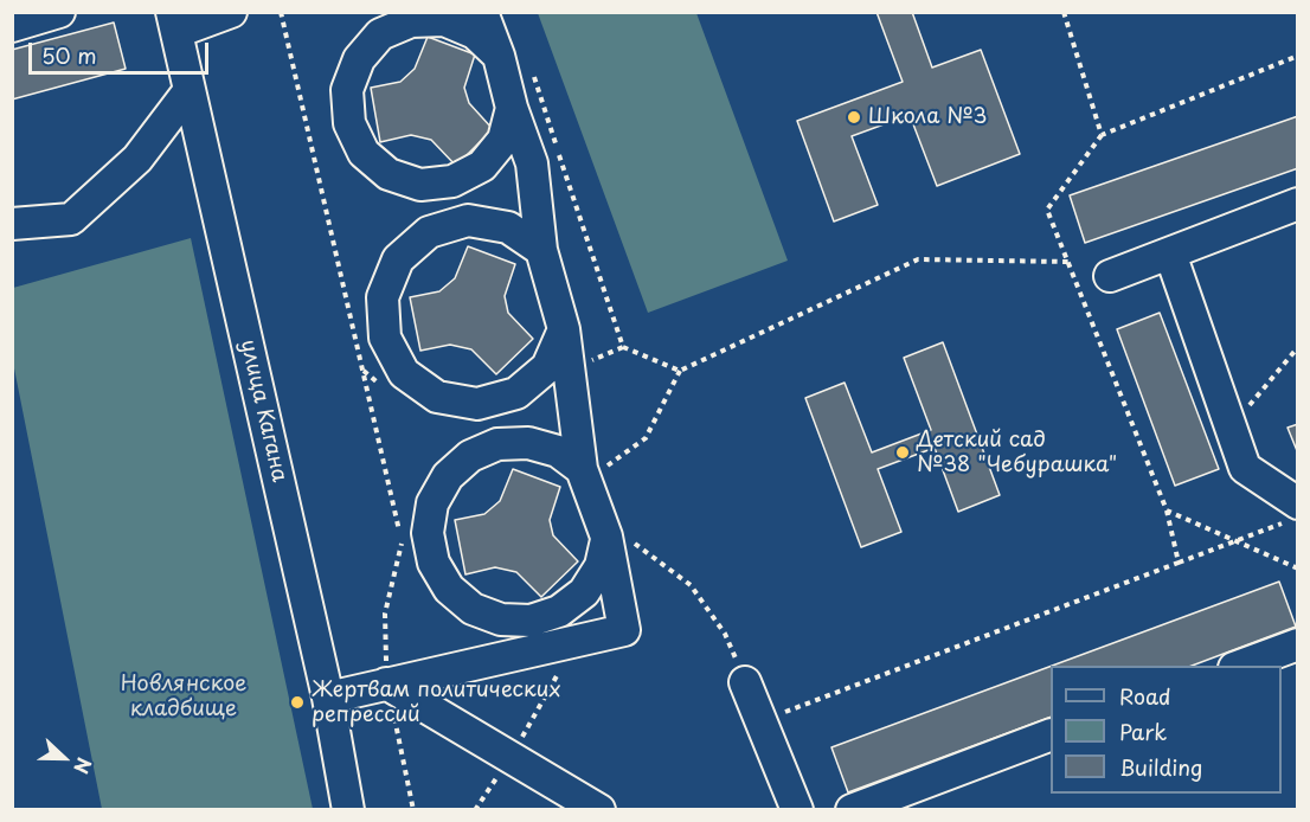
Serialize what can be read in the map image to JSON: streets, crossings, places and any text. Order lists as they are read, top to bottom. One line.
{"streets":{"street":["улица Кагана"]},"parks":["Новлянское кладбище"],"places":["Школа №3","Детский сад №38 \"Чебурашка\"","Жертвам политических репрессий"],"legend":["Road","Park","Building"],"scale_bar":"50 m","north":"right"}
